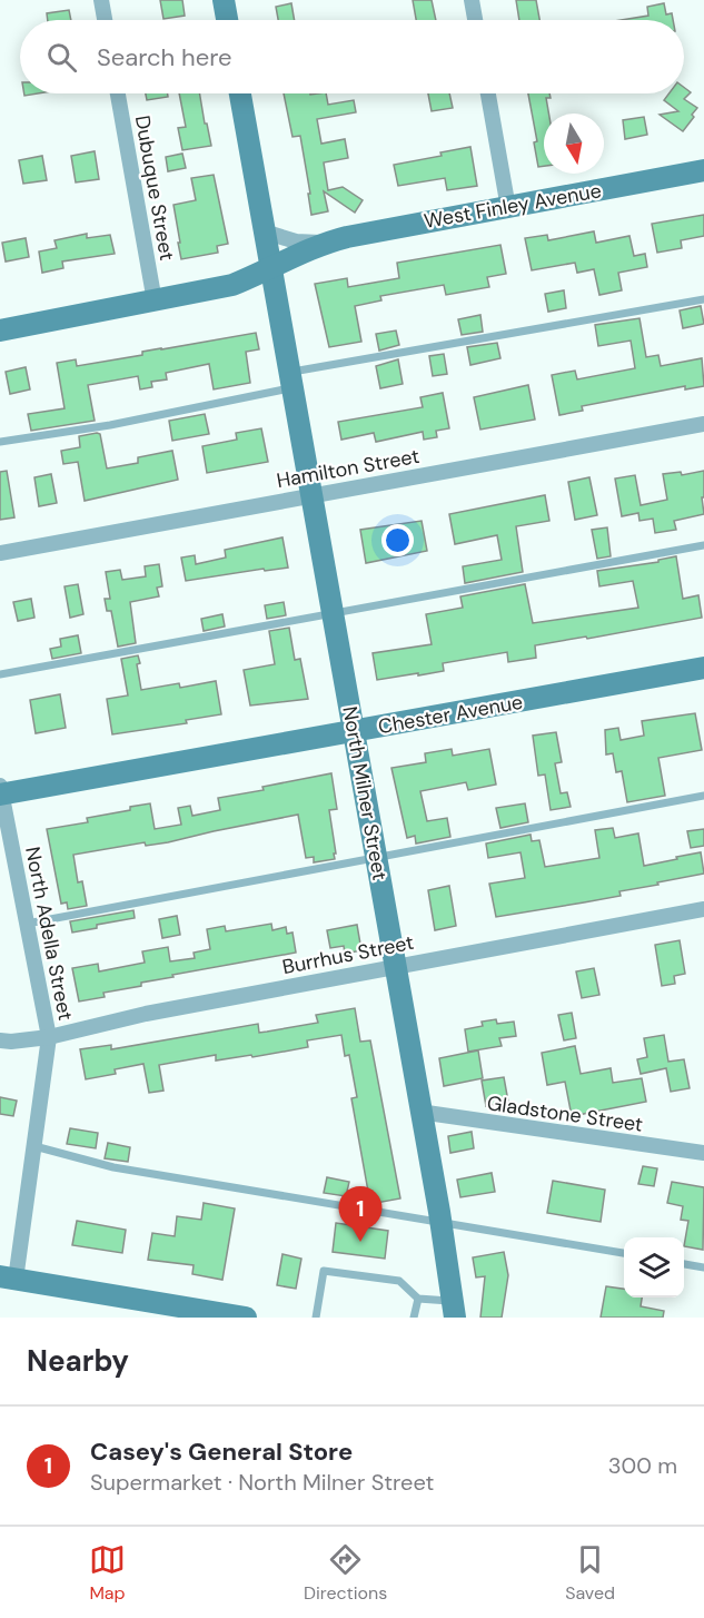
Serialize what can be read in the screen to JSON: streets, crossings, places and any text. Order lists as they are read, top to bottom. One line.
{"streets":{"main road":["West Finley Avenue","Chester Avenue","North Milner Street"],"street":["Dubuque Street","Hamilton Street","North Adella Street","Burrhus Street","Gladstone Street"]},"crossings":[["Dubuque Street","West Finley Avenue"],["West Finley Avenue","North Milner Street"],["Hamilton Street","North Milner Street"],["Chester Avenue","North Milner Street"],["Chester Avenue","North Adella Street"],["North Milner Street","Burrhus Street"],["North Milner Street","Gladstone Street"],["North Adella Street","Burrhus Street"]],"north":"bottom","page":{"search":"Search here","pins":"1","heading":"Nearby","list":[{"mark":"1","name":"Casey's General Store","note":"Supermarket · North Milner Street","value":"300 m"}],"nav":["Map","Directions","Saved"]}}
